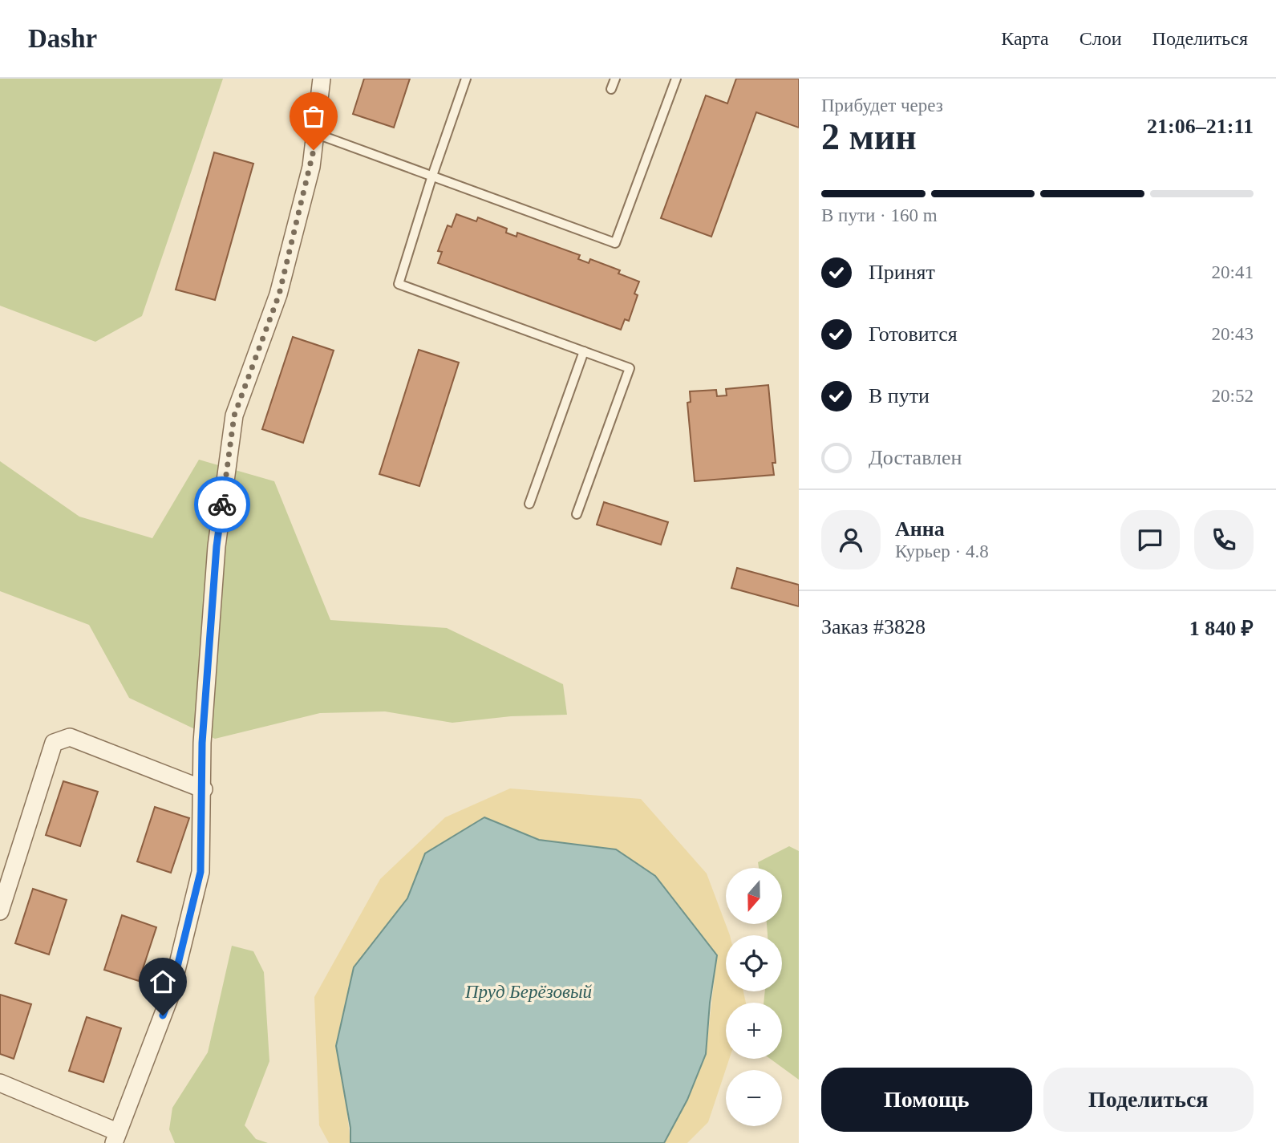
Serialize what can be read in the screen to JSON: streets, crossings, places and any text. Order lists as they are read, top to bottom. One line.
{"water":["Пруд Берёзовый"],"north":"bottom","page":{"header":"Dashr","nav":["Карта","Слои","Поделиться"],"heading":["2 мин","Прибудет через","21:06–21:11"],"panel":["Анна","Курьер · 4.8","Заказ #3828","1 840 ₽"],"bar":"В пути · 160 m","list":[["Принят","20:41"],["Готовится","20:43"],["В пути","20:52"],"Доставлен"],"map_buttons":["+","−"],"buttons":["Помощь","Поделиться"]}}
